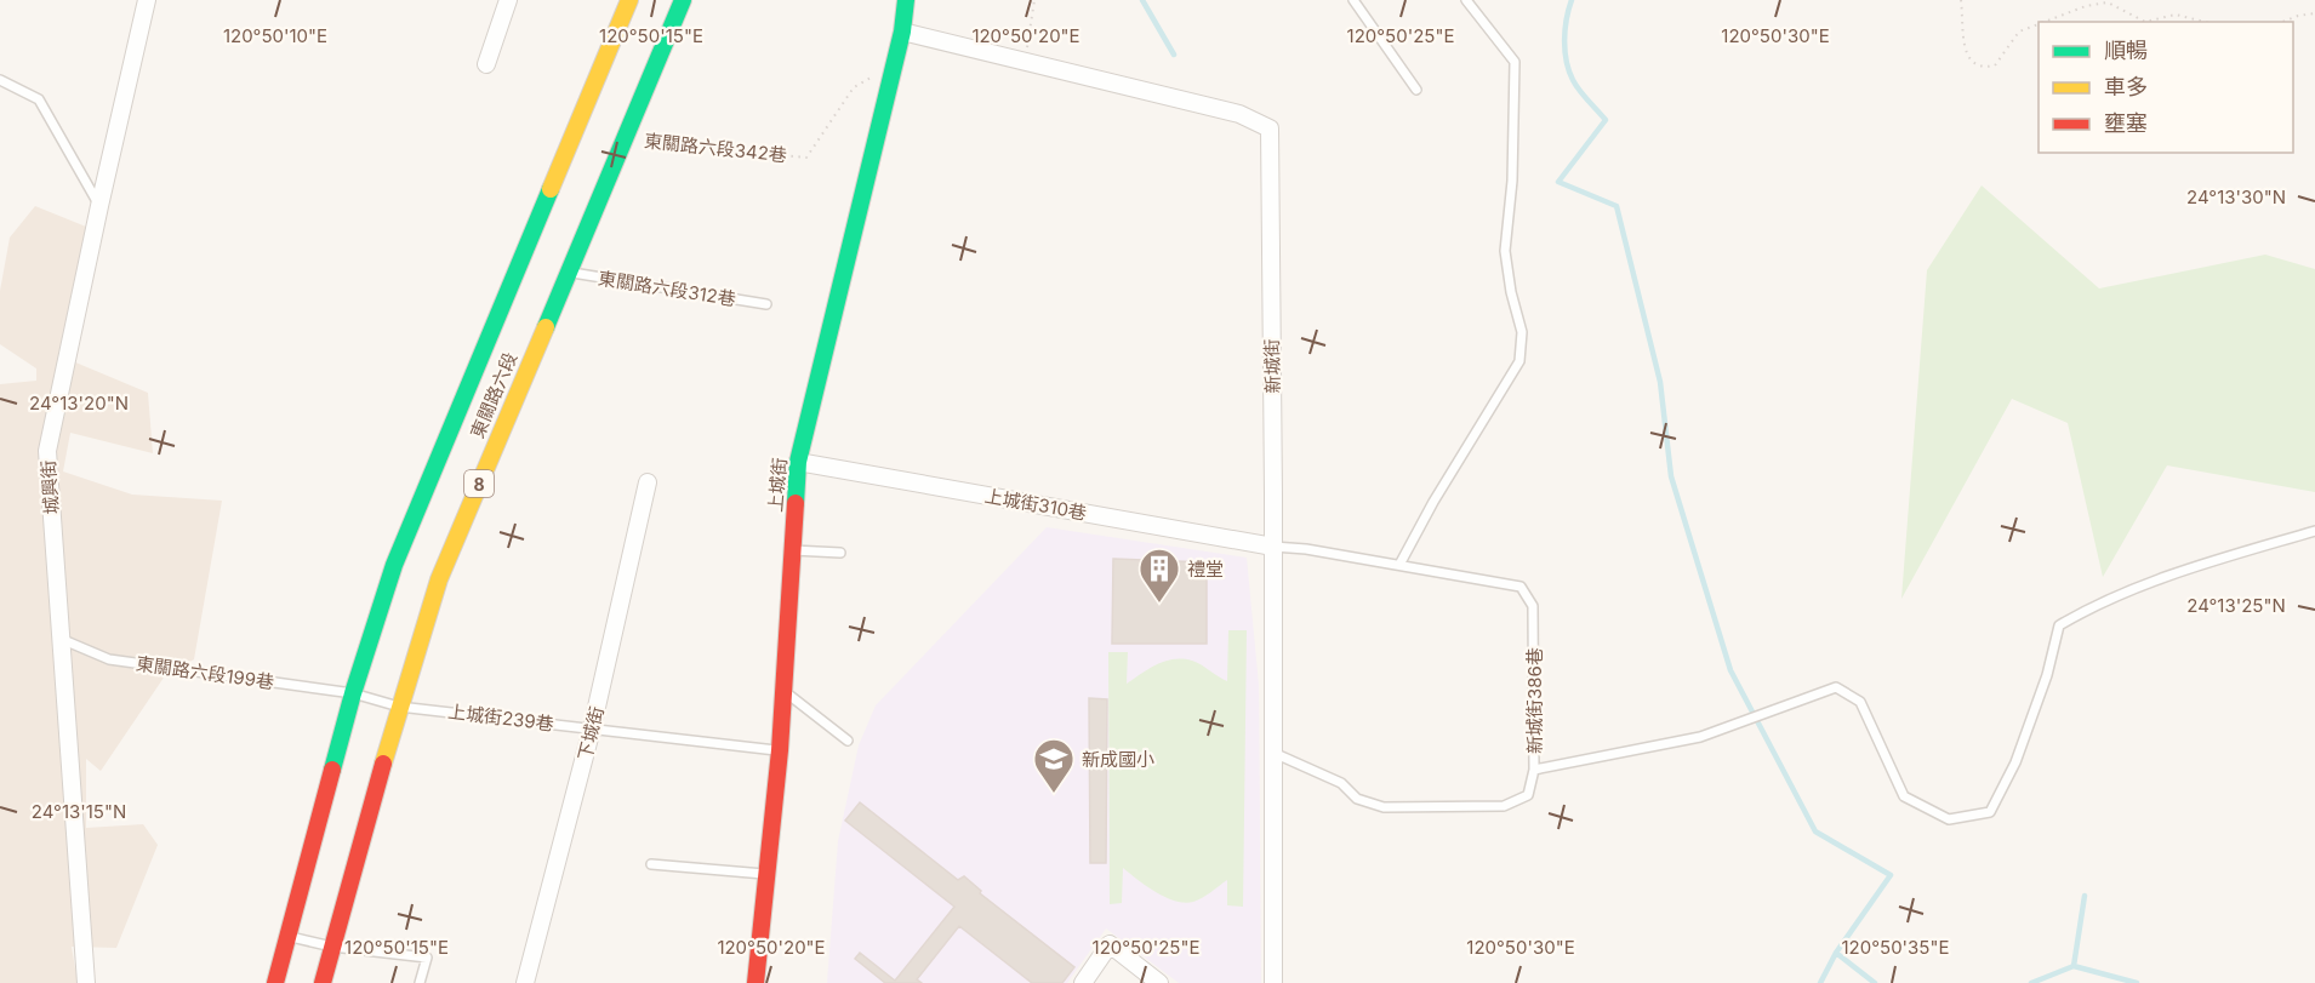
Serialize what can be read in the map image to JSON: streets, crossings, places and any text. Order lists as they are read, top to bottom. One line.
{"streets":{"main road":["東關路六段","8","上城街"],"street":["新城街","城興街","上城街310巷","下城街"],"lane":["東關路六段312巷","東關路六段199巷","新城街386巷","上城街239巷"],"path":["東關路六段342巷"]},"crossings":[["東關路六段342巷","東關路六段"],["東關路六段342巷","上城街"],["東關路六段312巷","東關路六段"],["新城街","上城街"],["新城街","上城街310巷"],["新城街","新城街386巷"],["東關路六段","東關路六段199巷"],["東關路六段","上城街239巷"],["上城街","上城街310巷"],["上城街","上城街239巷"],["城興街","東關路六段199巷"],["上城街310巷","新城街386巷"],["東關路六段199巷","上城街239巷"],["上城街239巷","下城街"]],"places":{"building":["禮堂"],"school or university":["新成國小"]},"legend":["順暢","車多","壅塞"],"coordinates":["120°50'10\"E","120°50'15\"E","120°50'20\"E","120°50'25\"E","120°50'30\"E","24°13'30\"N","24°13'20\"N","24°13'25\"N","24°13'15\"N","120°50'35\"E"]}
